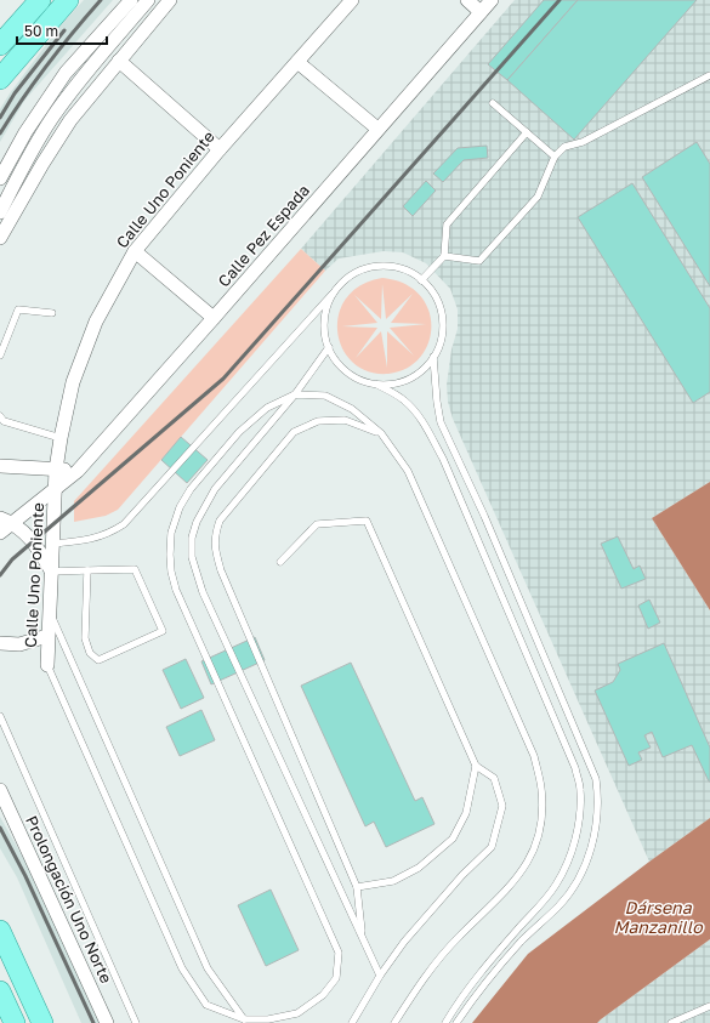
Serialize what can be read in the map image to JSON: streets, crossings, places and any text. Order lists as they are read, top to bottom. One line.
{"streets":{"street":["Calle Uno Poniente","Calle Pez Espada","Prolongación Uno Norte"]},"crossings":[["Calle Uno Poniente","Calle Pez Espada"]],"water":["Dársena Manzanillo"],"scale_bar":"50 m"}
